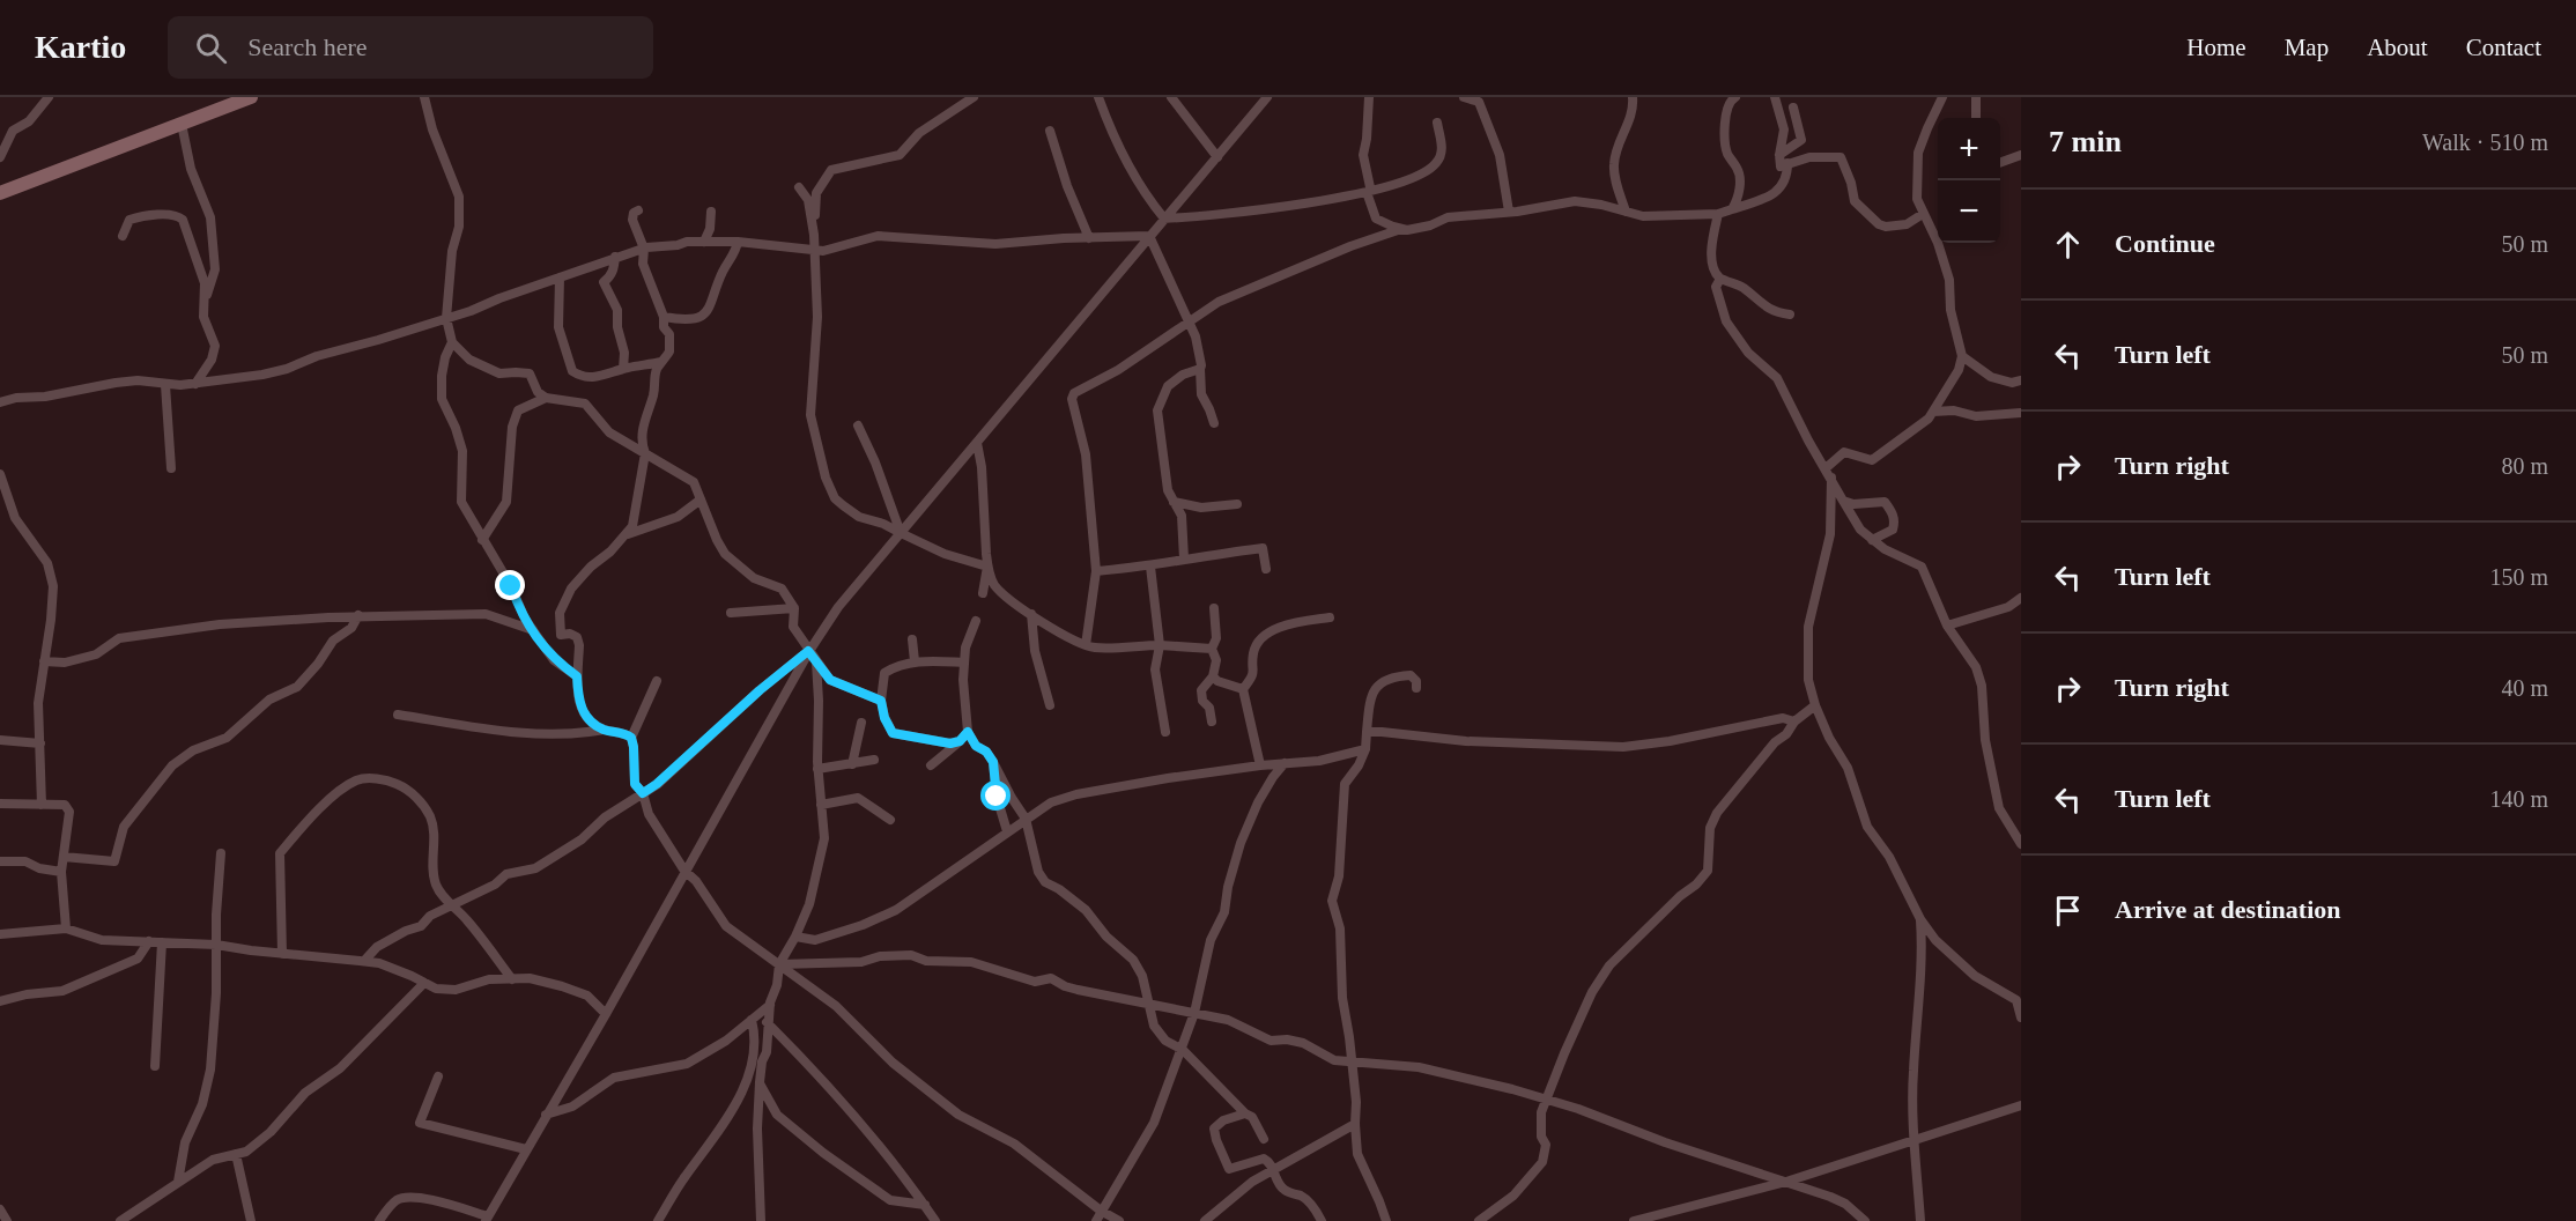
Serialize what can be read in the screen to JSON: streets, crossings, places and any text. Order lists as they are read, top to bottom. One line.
{"page":{"header":"Kartio","search":"Search here","nav":["Home","Map","About","Contact"],"heading":["7 min","Walk · 510 m"],"map_buttons":["+","−"],"list":[["Continue","50 m"],["Turn left","50 m"],["Turn right","80 m"],["Turn left","150 m"],["Turn right","40 m"],["Turn left","140 m"],"Arrive at destination"]}}
